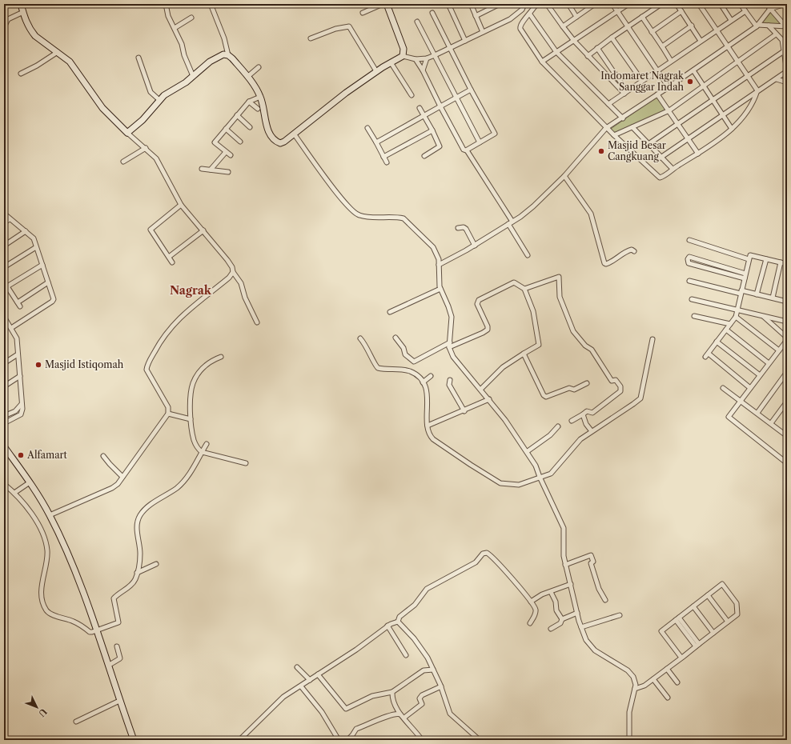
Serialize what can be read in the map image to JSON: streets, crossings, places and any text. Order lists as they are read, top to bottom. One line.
{"districts":["Nagrak"],"places":["Indomaret Nagrak Sanggar Indah","Masjid Besar Cangkuang","Masjid Istiqomah","Alfamart"],"north":"bottom right"}
